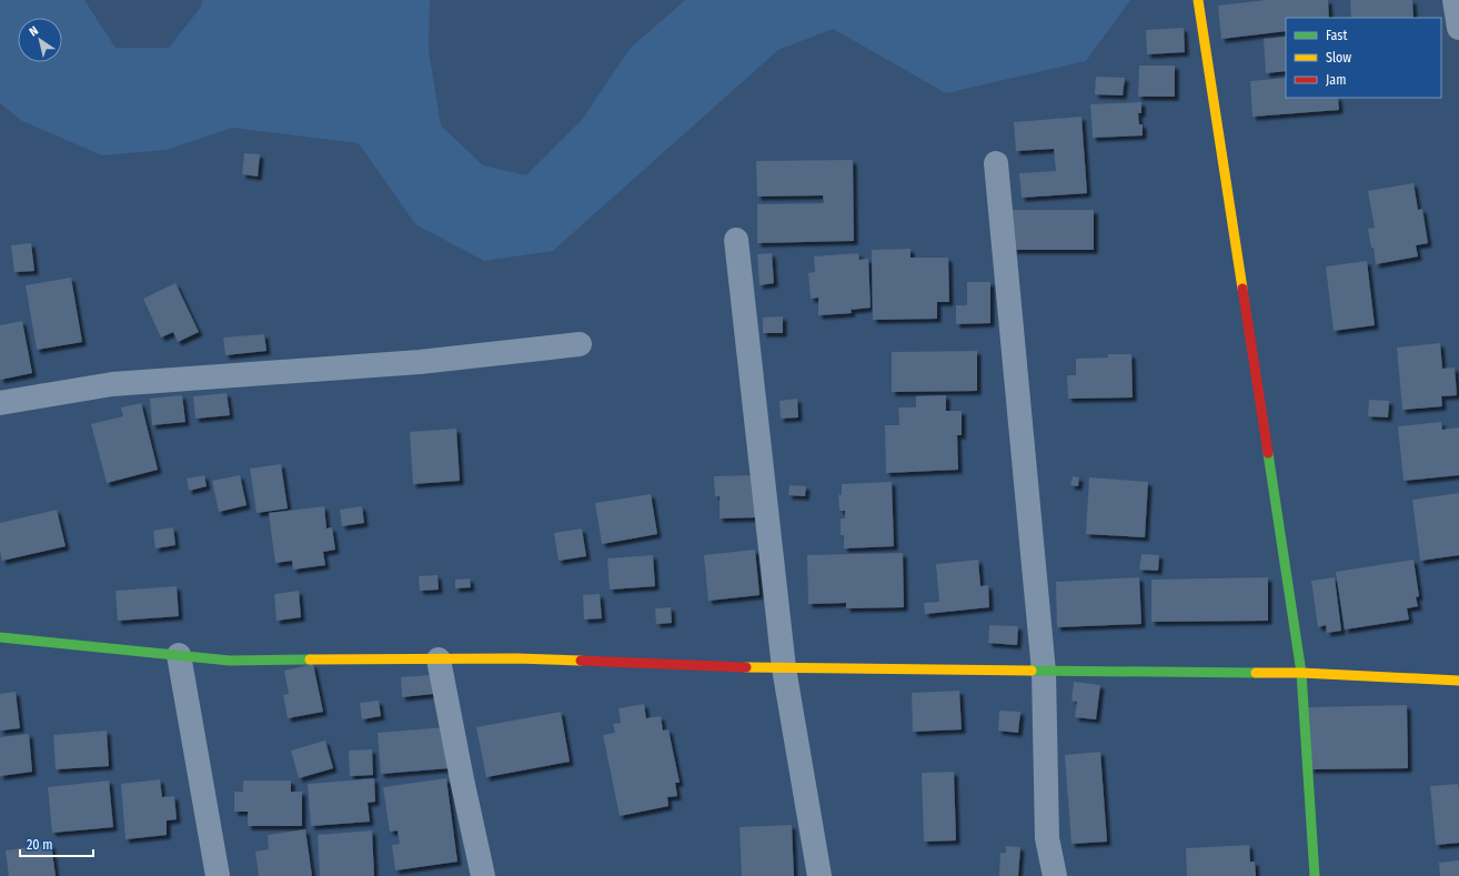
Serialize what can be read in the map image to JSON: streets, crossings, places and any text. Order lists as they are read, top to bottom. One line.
{"legend":["Fast","Slow","Jam"],"scale_bar":"20 m","north":"top left"}
